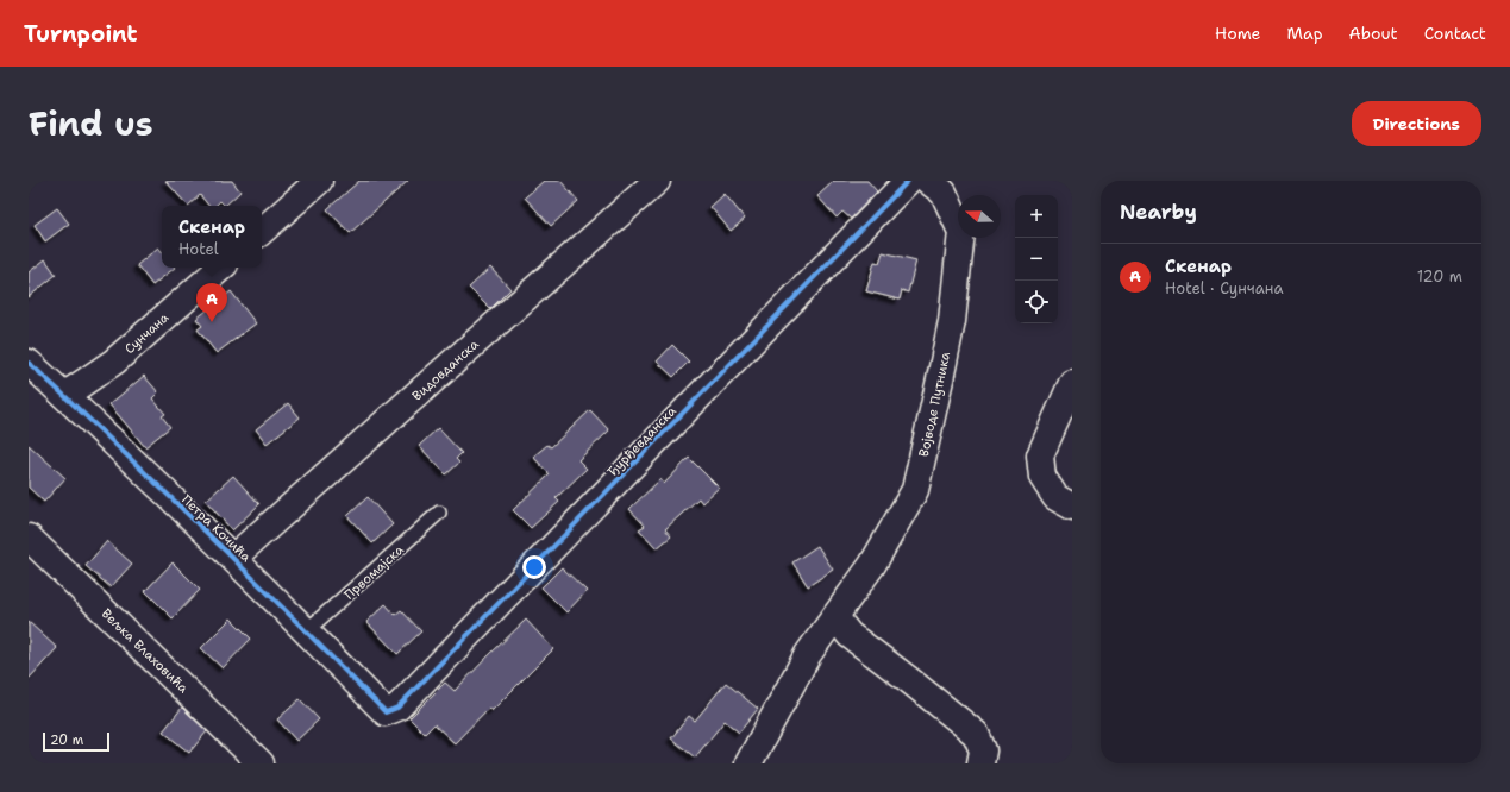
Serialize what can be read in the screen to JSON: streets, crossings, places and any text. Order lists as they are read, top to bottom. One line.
{"streets":{"street":["Сунчана","Видовданска","Војводе Путника","Ђурђевданска","Петра Кочића","Вељка Влаховића"],"lane":["Првомајска"]},"crossings":[["Сунчана","Петра Кочића"],["Видовданска","Петра Кочића"],["Ђурђевданска","Петра Кочића"],["Петра Кочића","Првомајска"]],"scale_bar":"20 m","north":"left","page":{"header":"Turnpoint","nav":["Home","Map","About","Contact"],"title":"Find us","buttons":"Directions","heading":"Nearby","map_buttons":["+","−"],"popup":["Скенар","Hotel"],"list":[{"mark":"A","name":"Скенар","note":"Hotel · Сунчана","value":"120 m"}],"pins":"A","scale":"20 m"}}
